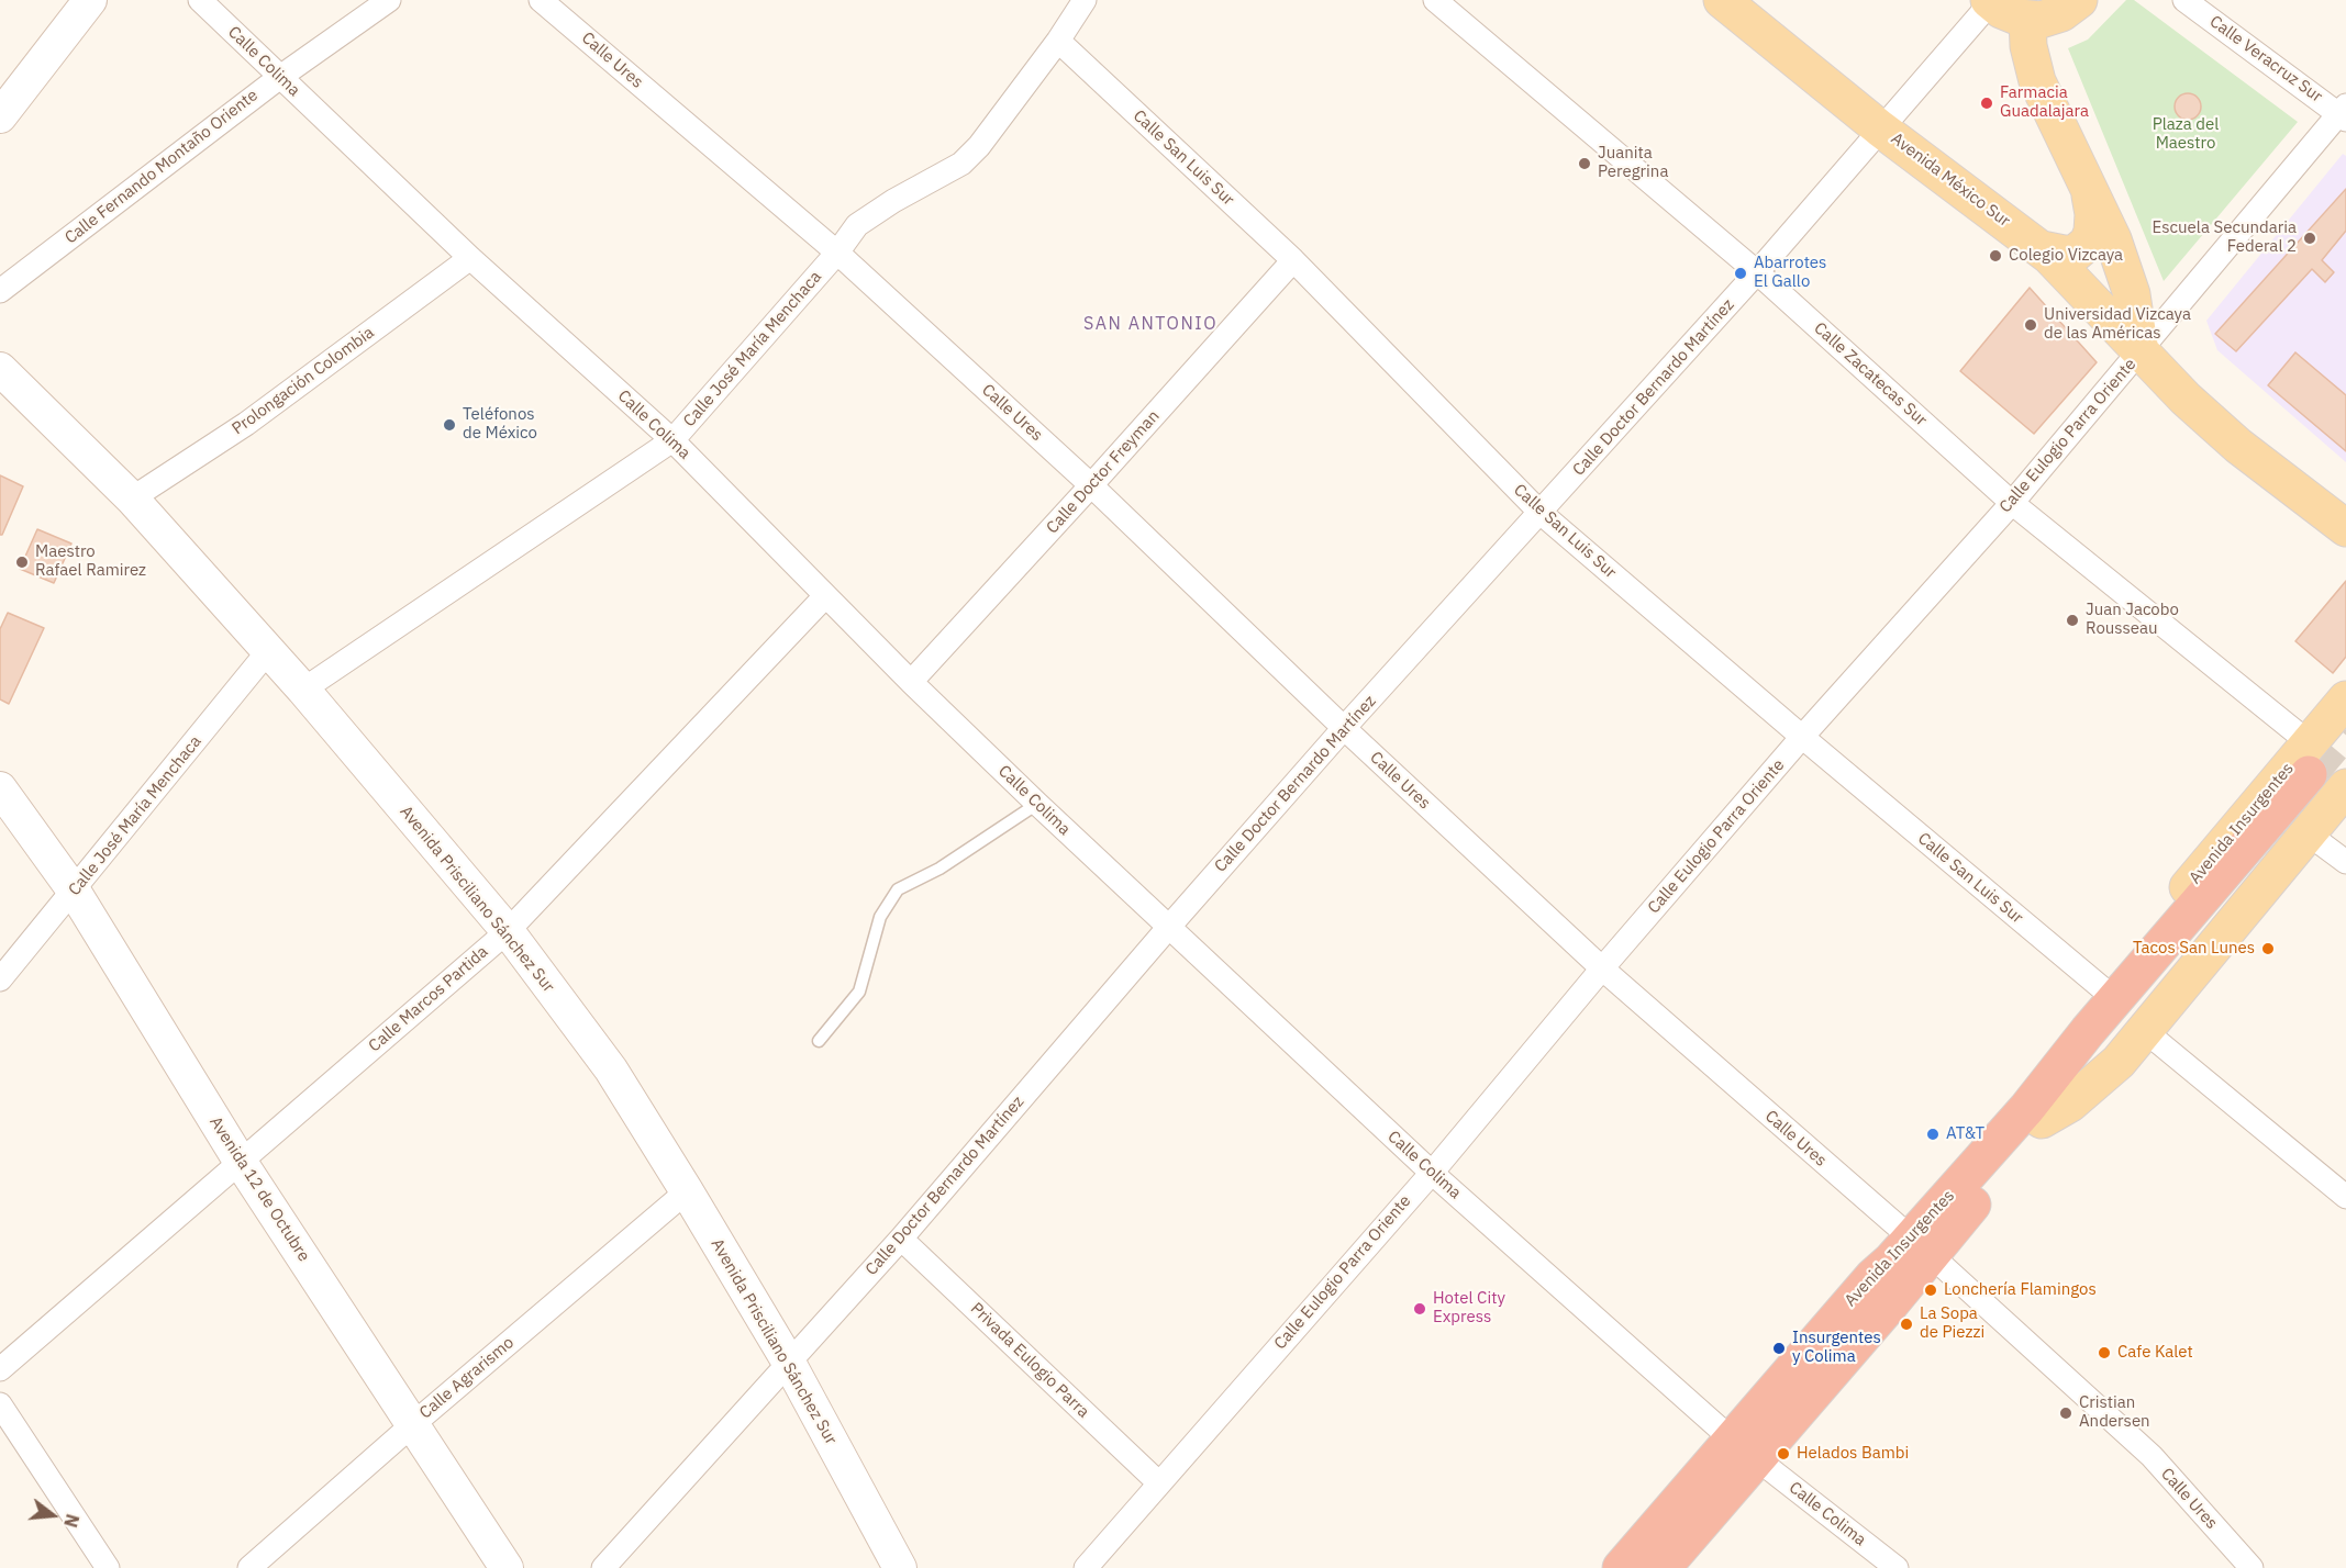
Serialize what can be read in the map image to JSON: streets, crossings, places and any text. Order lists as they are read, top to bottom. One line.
{"streets":{"highway":["Avenida Insurgentes"],"main road":["Avenida México Sur","Avenida Prisciliano Sánchez Sur","Avenida 12 de Octubre"],"street":["Calle Veracruz Sur","Calle Ures","Calle Colima","Calle San Luis Sur","Calle Fernando Montaño Oriente","Calle José María Menchaca","Calle Zacatecas Sur","Prolongación Colombia","Calle Doctor Bernardo Martínez","Calle Eulogio Parra Oriente","Calle Doctor Freyman","Calle Marcos Partida","Privada Eulogio Parra","Calle Agrarismo"]},"crossings":[["Calle Veracruz Sur","Calle Eulogio Parra Oriente"],["Calle Ures","Calle José María Menchaca"],["Calle Ures","Calle Doctor Bernardo Martínez"],["Calle Ures","Calle Eulogio Parra Oriente"],["Calle Ures","Calle Doctor Freyman"],["Calle Ures","Avenida Insurgentes"],["Calle Colima","Calle Fernando Montaño Oriente"],["Calle Colima","Calle José María Menchaca"],["Calle Colima","Prolongación Colombia"],["Calle Colima","Calle Doctor Bernardo Martínez"],["Calle Colima","Calle Eulogio Parra Oriente"],["Calle Colima","Calle Doctor Freyman"],["Calle Colima","Avenida Insurgentes"],["Calle Colima","Calle Marcos Partida"],["Calle San Luis Sur","Calle José María Menchaca"],["Calle San Luis Sur","Calle Doctor Bernardo Martínez"],["Calle San Luis Sur","Calle Eulogio Parra Oriente"],["Calle San Luis Sur","Calle Doctor Freyman"],["Calle San Luis Sur","Avenida Insurgentes"],["Avenida México Sur","Calle Doctor Bernardo Martínez"],["Avenida México Sur","Calle Eulogio Parra Oriente"],["Calle José María Menchaca","Avenida Prisciliano Sánchez Sur"],["Calle José María Menchaca","Avenida 12 de Octubre"],["Calle Zacatecas Sur","Calle Doctor Bernardo Martínez"],["Calle Zacatecas Sur","Calle Eulogio Parra Oriente"],["Calle Zacatecas Sur","Avenida Insurgentes"],["Prolongación Colombia","Avenida Prisciliano Sánchez Sur"],["Calle Doctor Bernardo Martínez","Avenida Prisciliano Sánchez Sur"],["Calle Doctor Bernardo Martínez","Privada Eulogio Parra"],["Calle Eulogio Parra Oriente","Privada Eulogio Parra"],["Avenida Prisciliano Sánchez Sur","Calle Marcos Partida"],["Avenida Prisciliano Sánchez Sur","Calle Agrarismo"],["Calle Marcos Partida","Avenida 12 de Octubre"],["Avenida 12 de Octubre","Calle Agrarismo"]],"districts":["SAN ANTONIO"],"parks":["Plaza del Maestro"],"places":["Farmacia Guadalajara","Juanita Peregrina","Escuela Secundaria Federal 2","Colegio Vizcaya","Abarrotes El Gallo","Universidad Vizcaya de las Américas","Teléfonos de México","Maestro Rafael Ramirez","Juan Jacobo Rousseau","Tacos San Lunes","AT&T","Lonchería Flamingos","Hotel City Express","La Sopa de Piezzi","Insurgentes y Colima","Cafe Kalet","Cristian Andersen","Helados Bambi"],"north":"right"}
